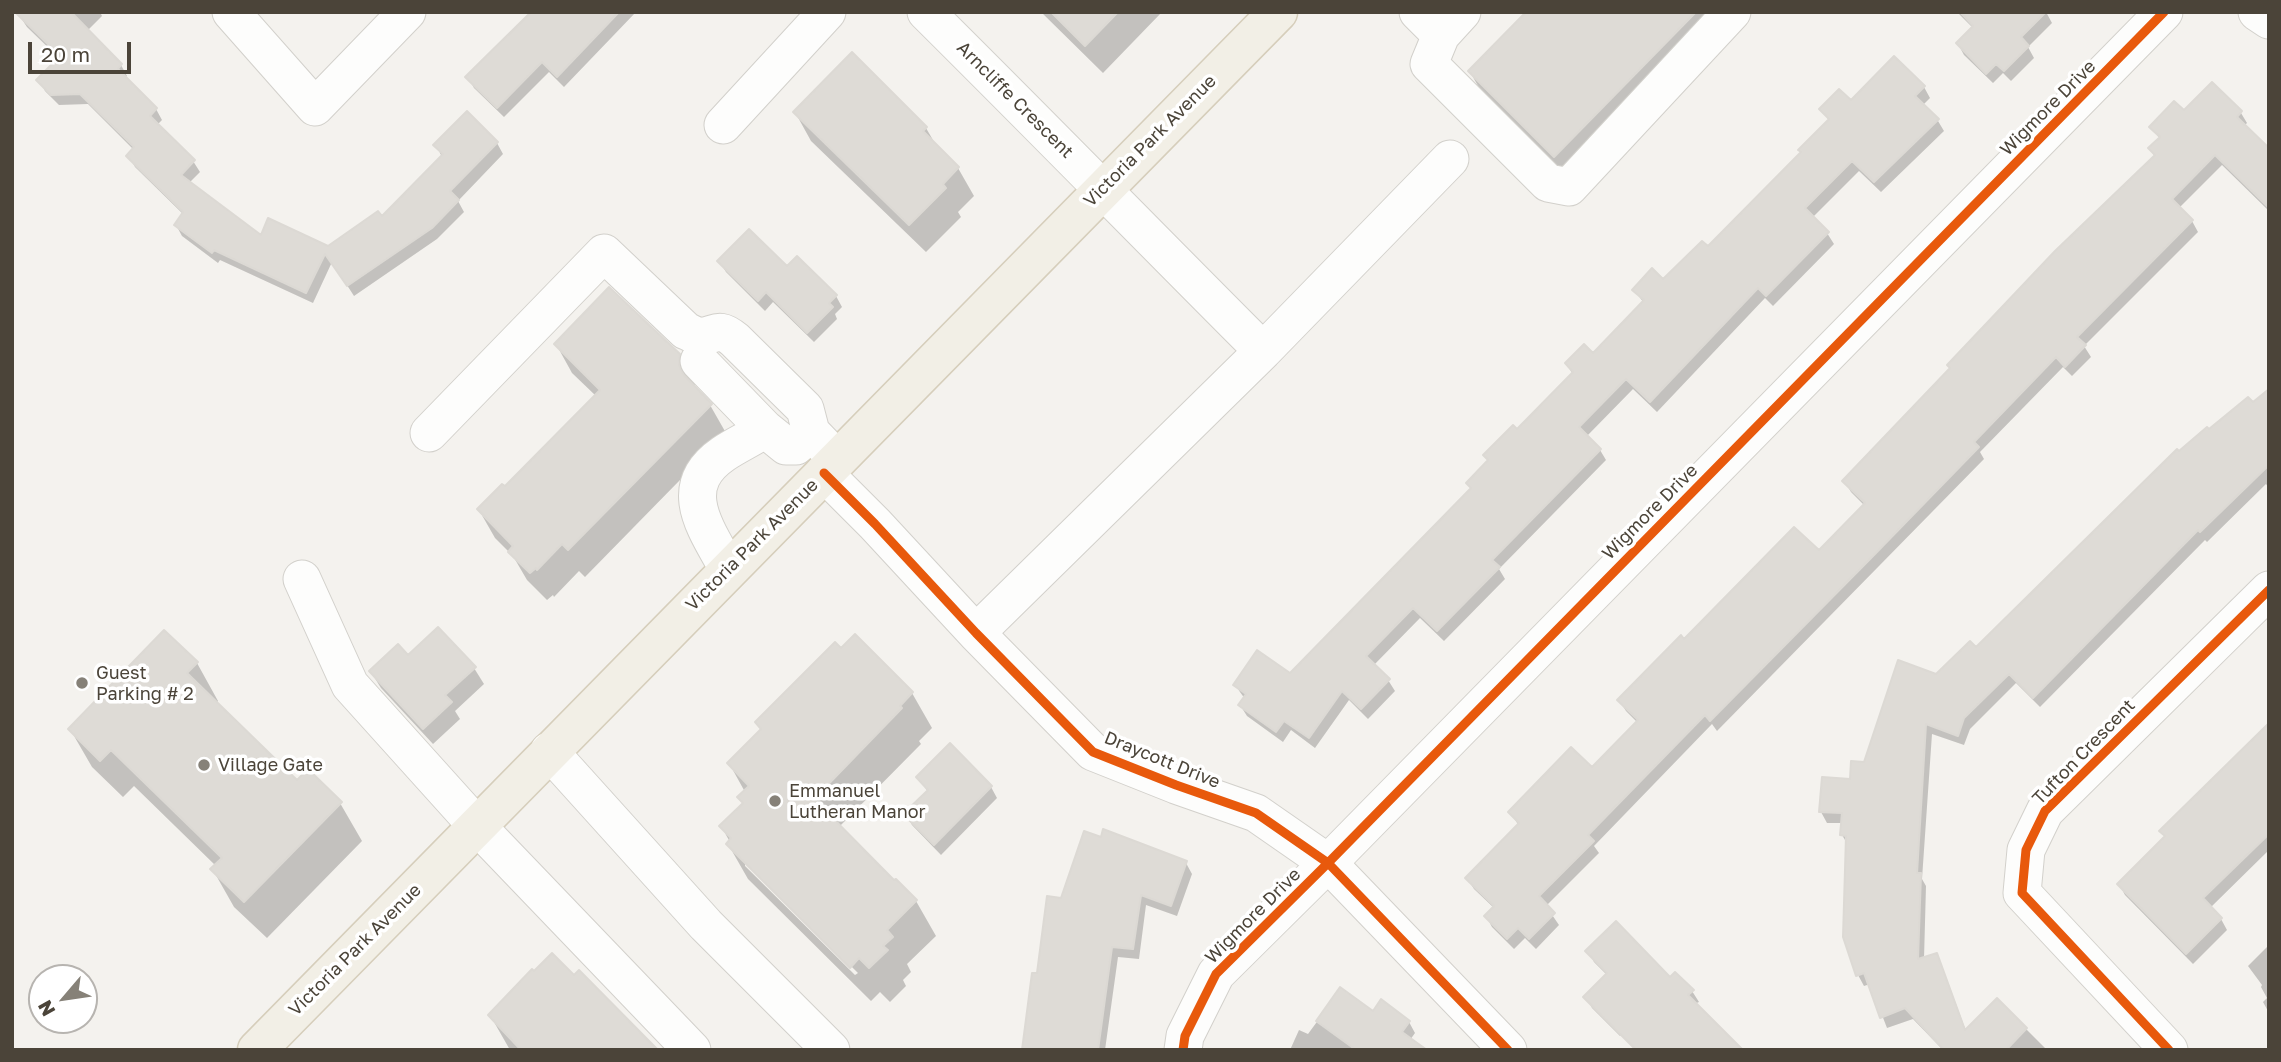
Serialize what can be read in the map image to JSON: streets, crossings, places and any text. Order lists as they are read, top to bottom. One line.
{"streets":{"main road":["Victoria Park Avenue"],"street":["Arncliffe Crescent","Wigmore Drive","Tufton Crescent","Draycott Drive"]},"crossings":[["Arncliffe Crescent","Victoria Park Avenue"],["Wigmore Drive","Draycott Drive"],["Victoria Park Avenue","Draycott Drive"]],"places":["Guest Parking # 2","Village Gate","Emmanuel Lutheran Manor"],"scale_bar":"20 m","north":"bottom left"}
